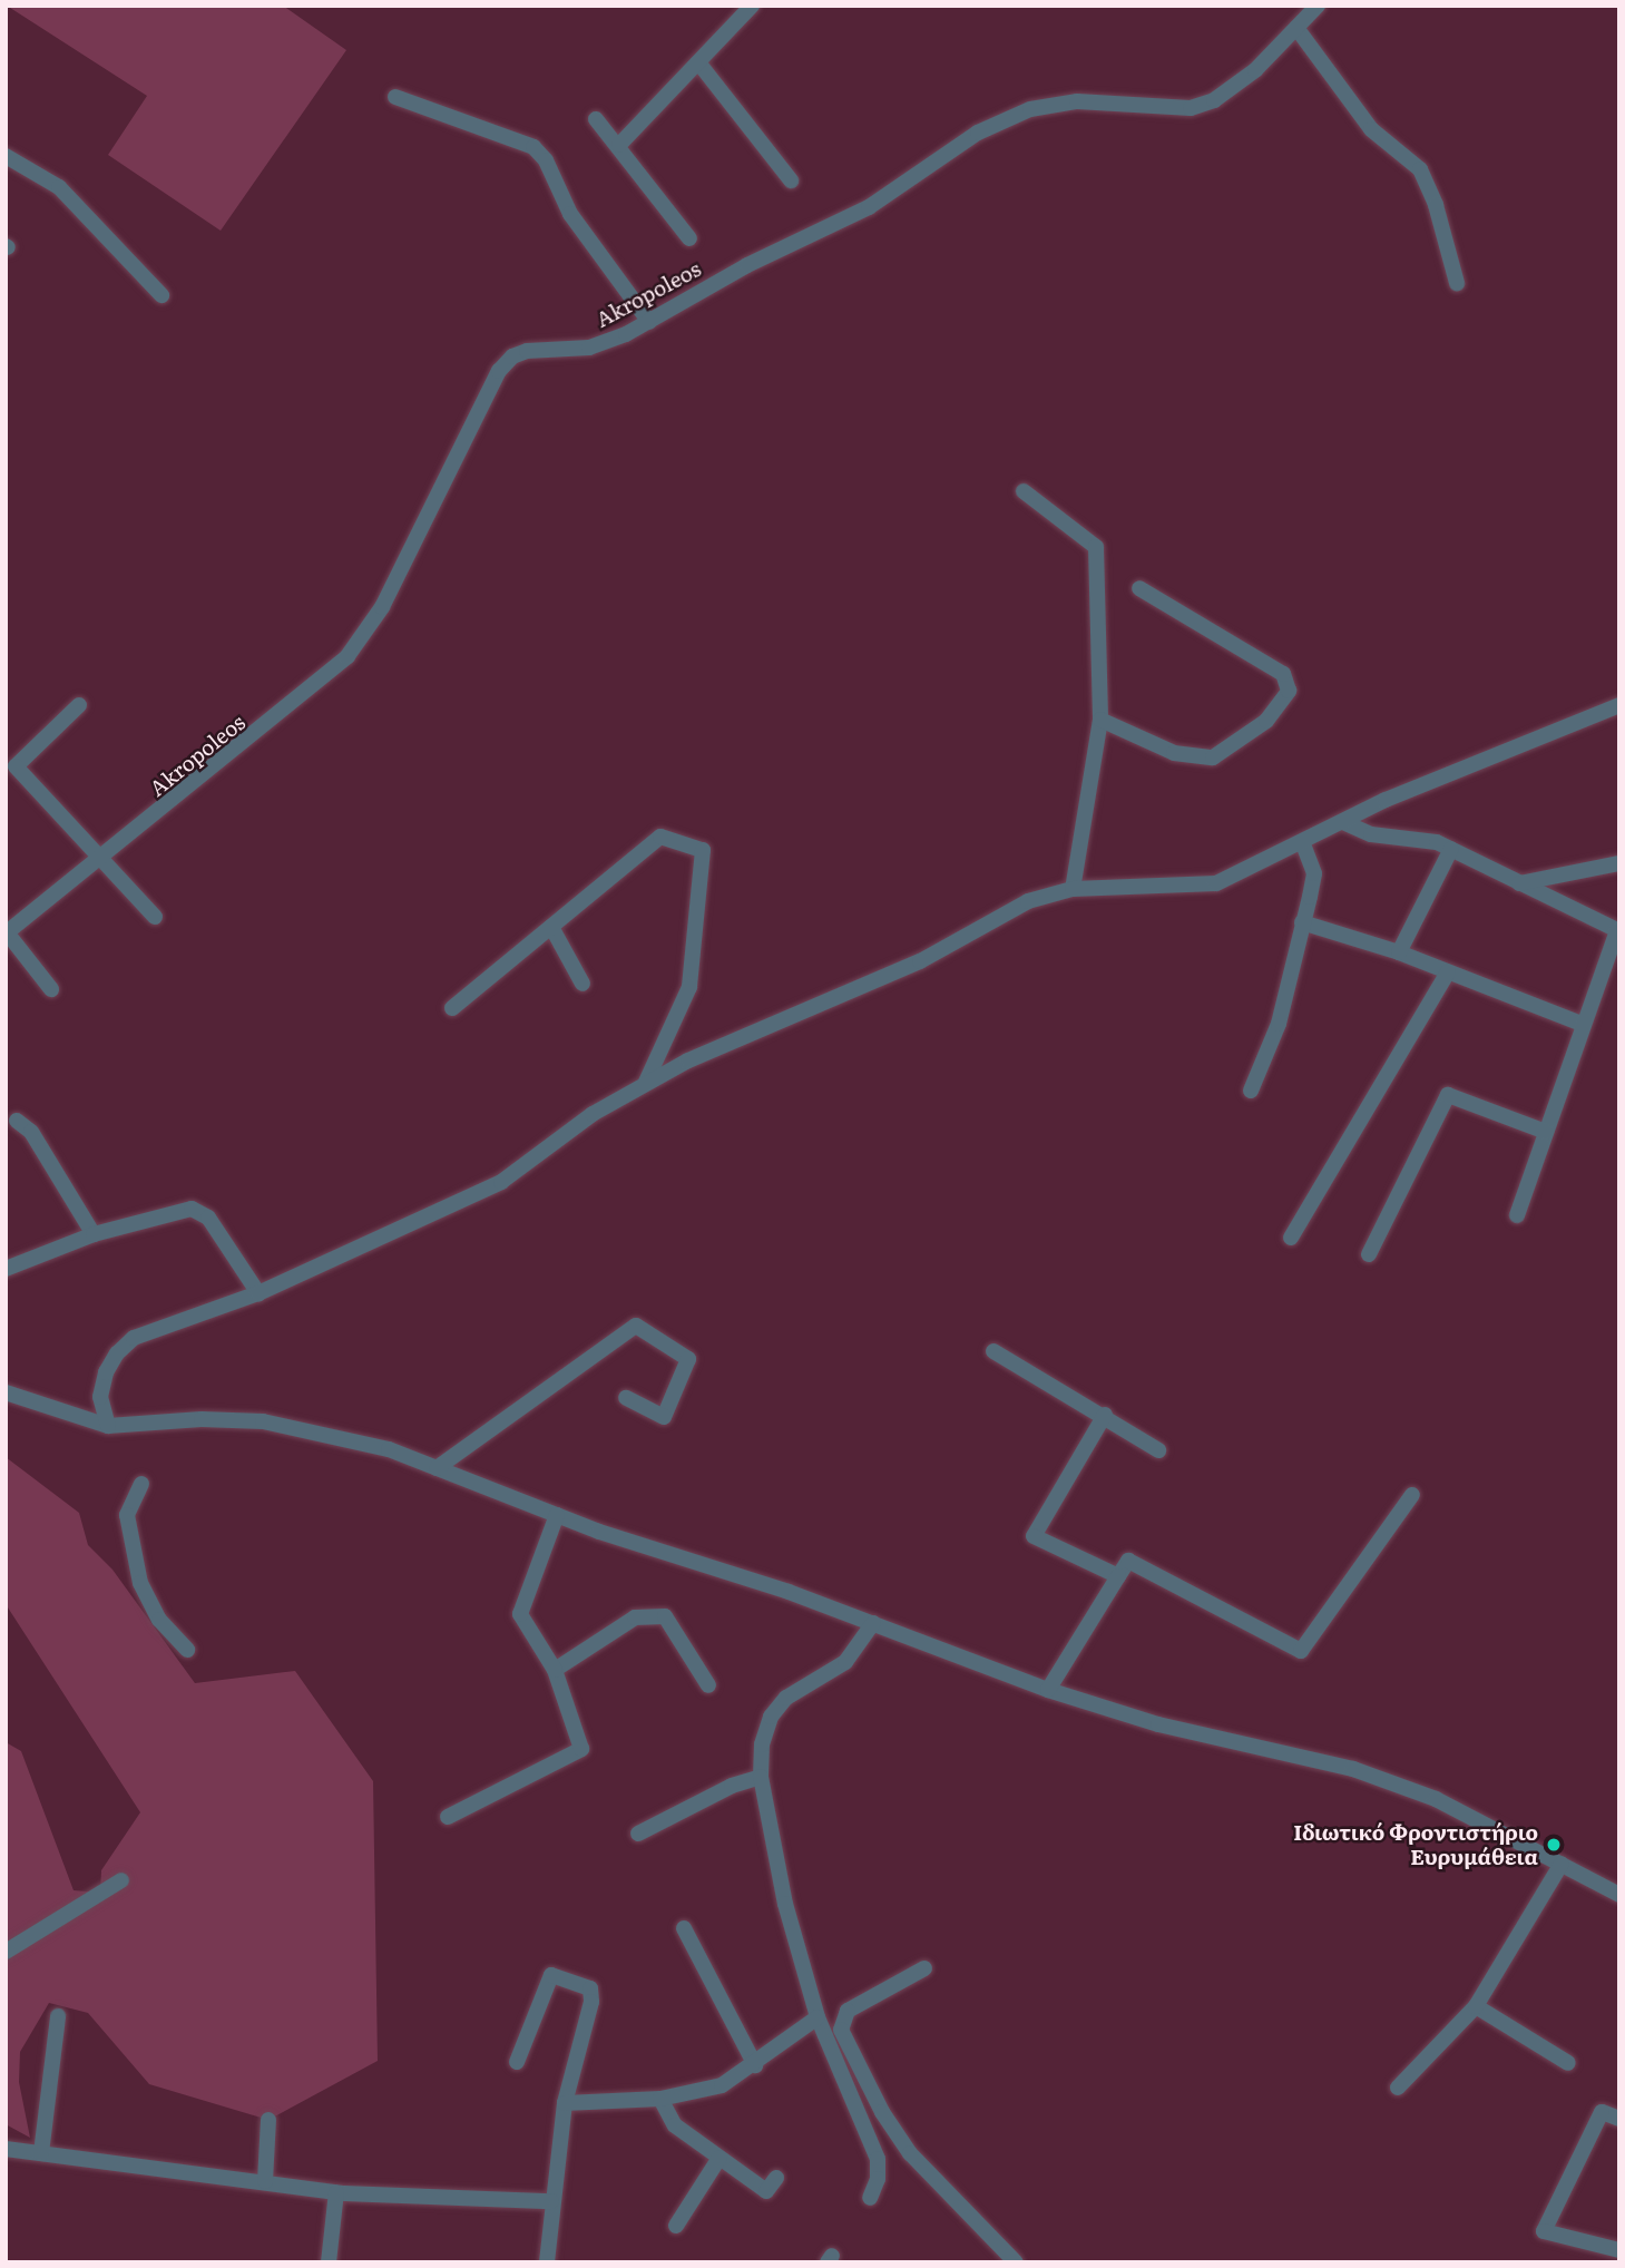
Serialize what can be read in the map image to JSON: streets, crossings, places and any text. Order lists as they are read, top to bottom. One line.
{"streets":{"street":["Akropoleos"]},"places":["Ιδιωτικό Φροντιστήριο Ευρυμάθεια"]}
